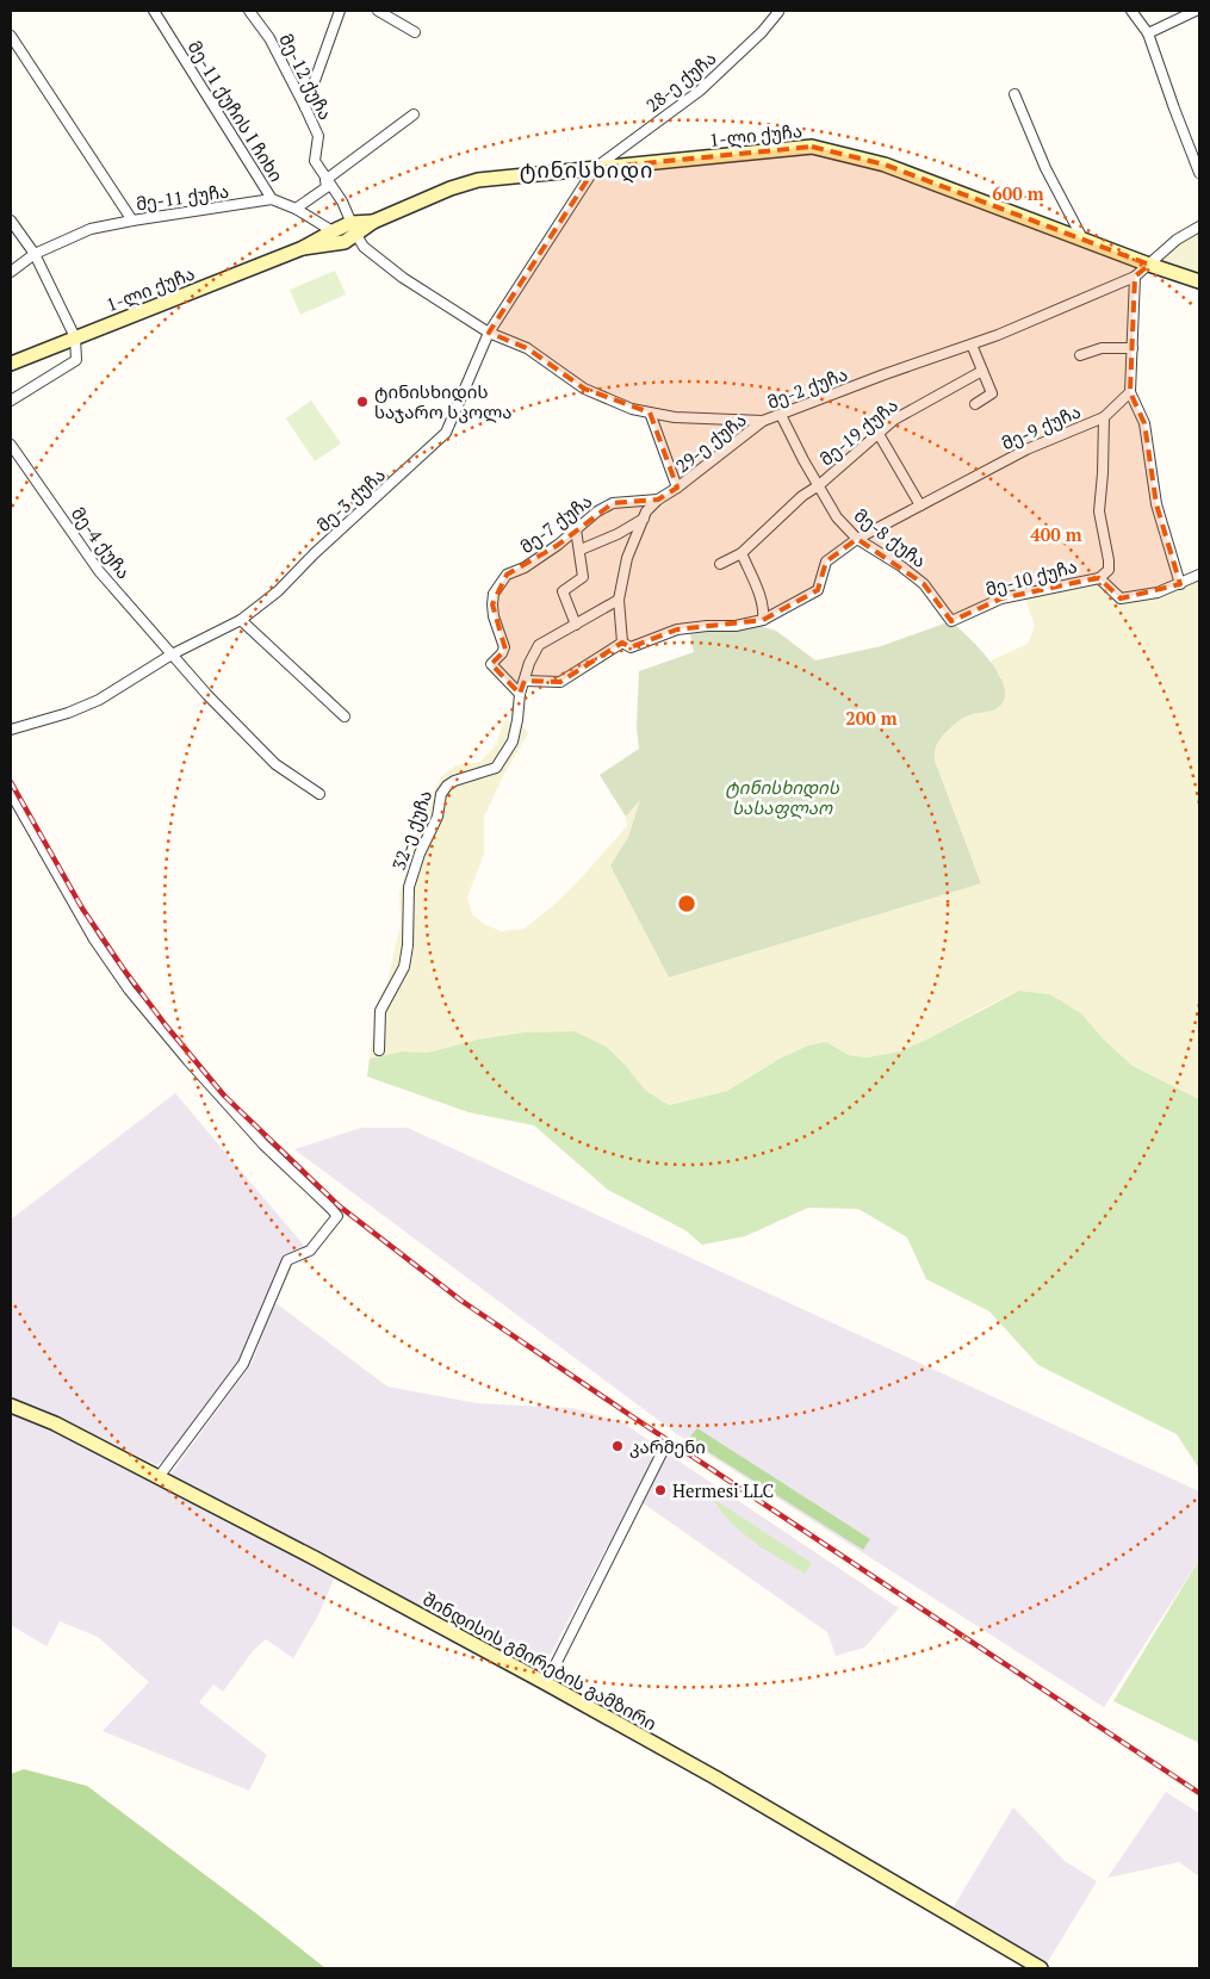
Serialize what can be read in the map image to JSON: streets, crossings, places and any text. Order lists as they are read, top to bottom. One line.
{"streets":{"main road":["1-ლი ქუჩა","შინდისის გმირების გამზირი"],"street":["მე-12 ქუჩა","28-ე ქუჩა","მე-11 ქუჩის I ჩიხი","მე-11 ქუჩა","მე-2 ქუჩა","მე-9 ქუჩა","მე-19 ქუჩა","29-ე ქუჩა","მე-3 ქუჩა","მე-7 ქუჩა","მე-8 ქუჩა","მე-4 ქუჩა","მე-10 ქუჩა","32-ე ქუჩა"]},"crossings":[["მე-12 ქუჩა","1-ლი ქუჩა"],["მე-12 ქუჩა","მე-2 ქუჩა"],["28-ე ქუჩა","1-ლი ქუჩა"],["28-ე ქუჩა","მე-3 ქუჩა"],["მე-11 ქუჩის I ჩიხი","მე-11 ქუჩა"],["1-ლი ქუჩა","მე-2 ქუჩა"],["1-ლი ქუჩა","მე-3 ქუჩა"],["მე-2 ქუჩა","29-ე ქუჩა"],["მე-2 ქუჩა","მე-3 ქუჩა"],["მე-2 ქუჩა","მე-8 ქუჩა"],["მე-9 ქუჩა","მე-8 ქუჩა"],["მე-9 ქუჩა","მე-10 ქუჩა"],["მე-19 ქუჩა","მე-8 ქუჩა"],["29-ე ქუჩა","მე-7 ქუჩა"],["მე-3 ქუჩა","მე-4 ქუჩა"],["მე-7 ქუჩა","32-ე ქუჩა"],["მე-8 ქუჩა","მე-10 ქუჩა"]],"districts":["ტინისხიდი"],"parks":["ტინისხიდის სასაფლაო"],"places":["ტინისხიდის საჯარო სკოლა","კარმენი","Hermesi LLC"],"rings":["600 m","400 m","200 m"]}
